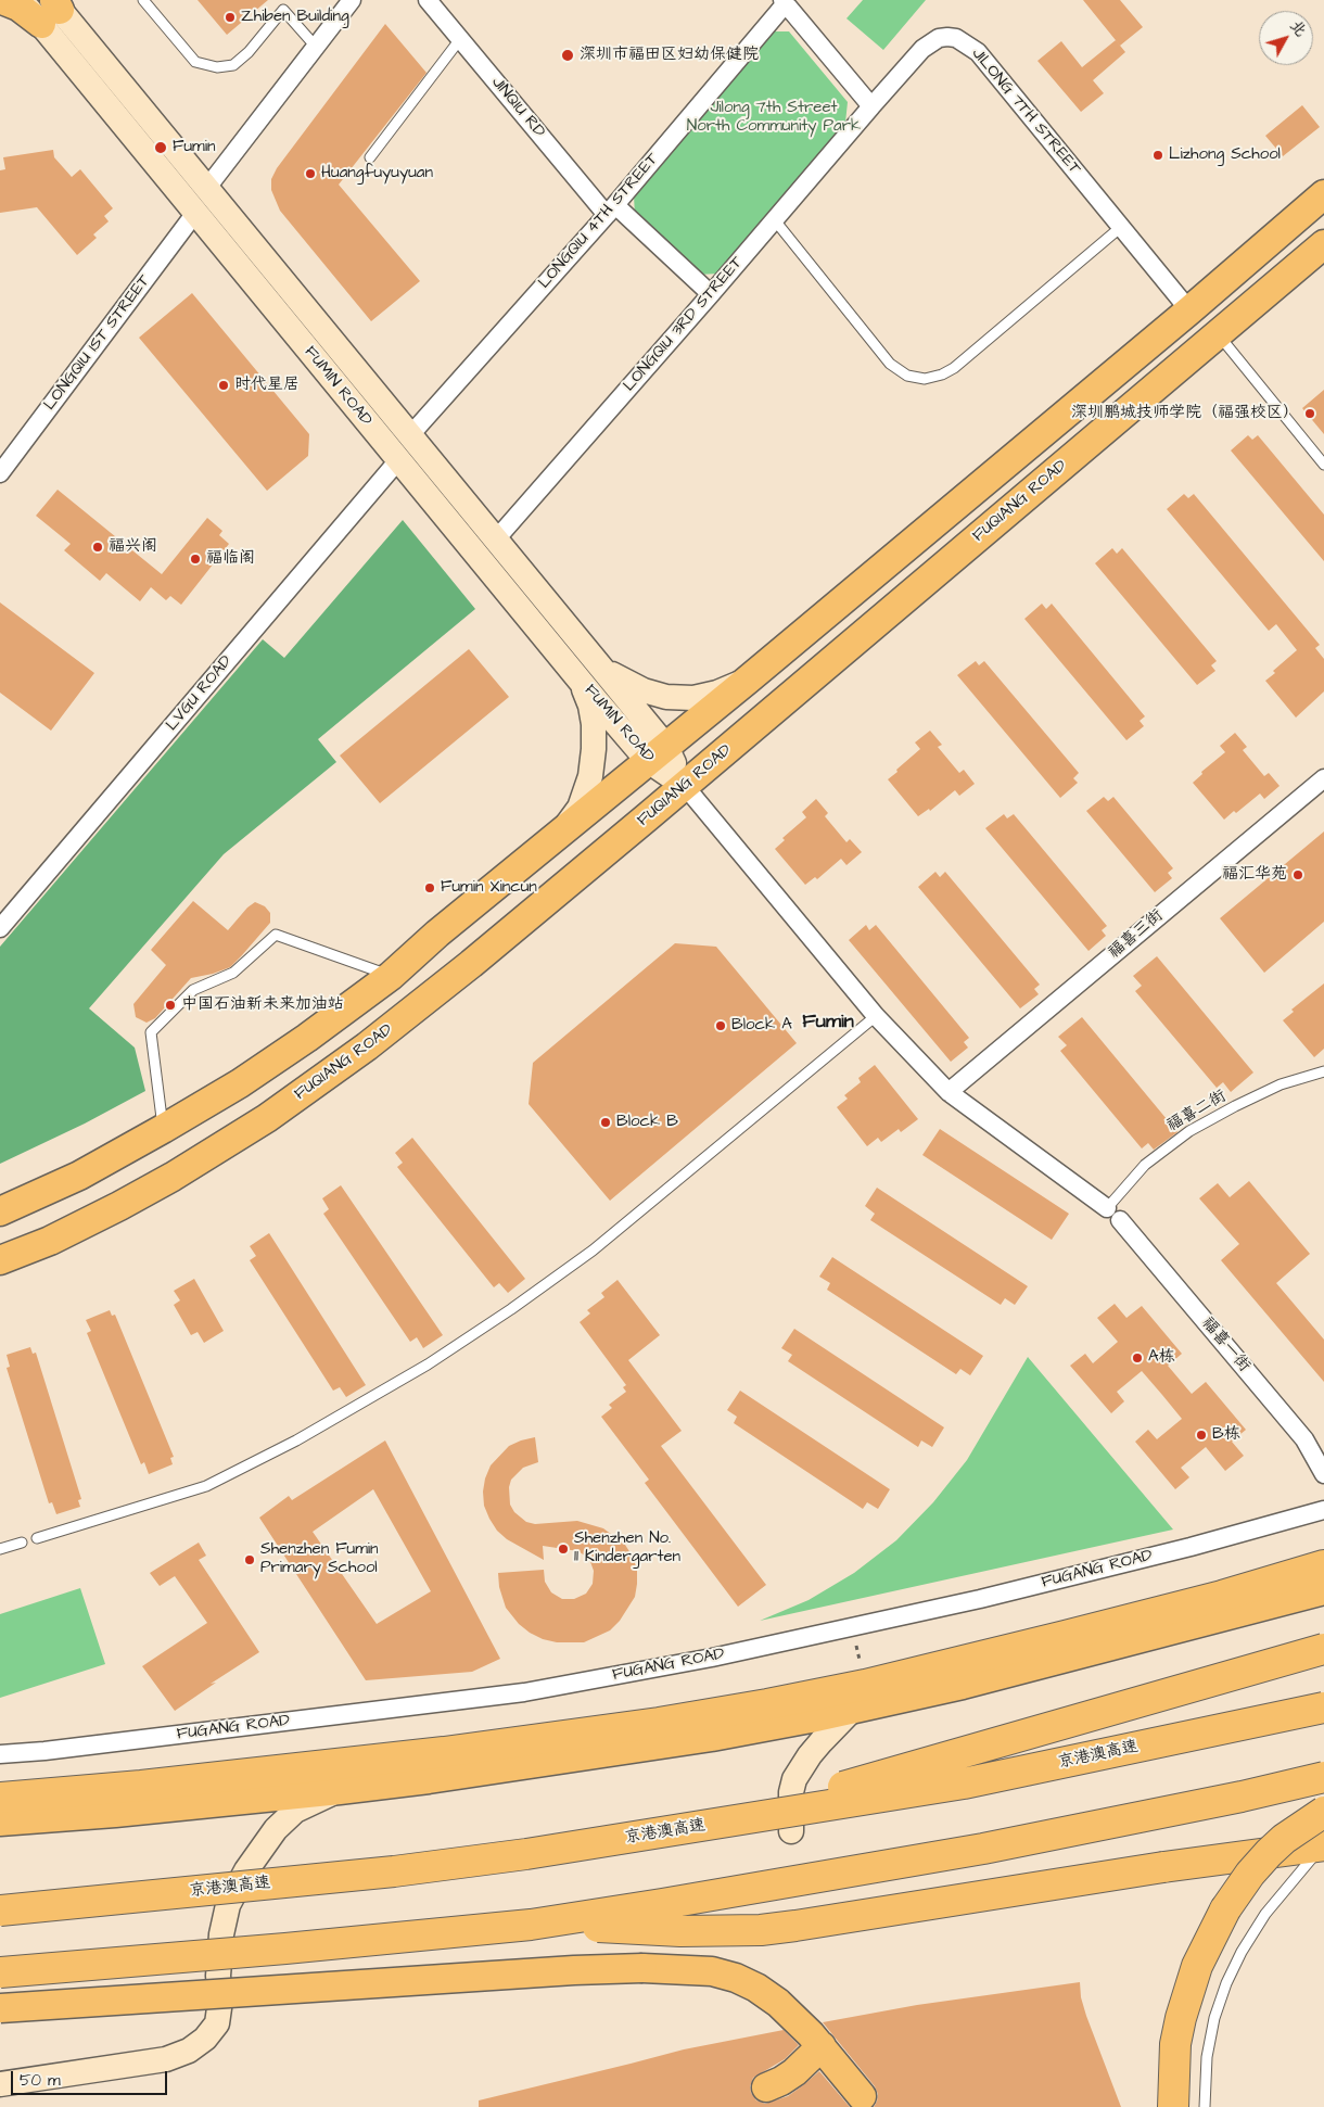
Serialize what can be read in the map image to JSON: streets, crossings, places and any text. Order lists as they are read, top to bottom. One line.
{"streets":{"highway":["京港澳高速"],"main road":["FUMIN ROAD","FUQIANG ROAD"],"street":["JINQIU RD","JILONG 7TH STREET","LONGQIU 4TH STREET","LONGQIU 3RD STREET","LONGQIU 1ST STREET","LVGU ROAD","福喜三街","福喜一街","FUGANG ROAD"],"lane":["福喜二街"]},"crossings":[["JINQIU RD","LONGQIU 4TH STREET"],["JINQIU RD","LONGQIU 3RD STREET"],["JILONG 7TH STREET","LONGQIU 3RD STREET"],["LONGQIU 4TH STREET","FUMIN ROAD"],["LONGQIU 3RD STREET","FUMIN ROAD"],["LONGQIU 1ST STREET","FUMIN ROAD"],["FUMIN ROAD","FUQIANG ROAD"],["FUMIN ROAD","LVGU ROAD"]],"districts":["Fumin"],"parks":["Jilong 7th Street North Community Park"],"places":["Zhiben Building","深圳市福田区妇幼保健院","Fumin","Lizhong School","Huangfuyuyuan","时代星居","深圳鹏城技师学院（福强校区）","福兴阁","福临阁","福汇华苑","Fumin Xincun","中国石油新未来加油站","Block A","Block B","A栋","B栋","Shenzhen No. 11 Kindergarten","Shenzhen Fumin Primary School"],"scale_bar":"50 m","north":"top right"}
